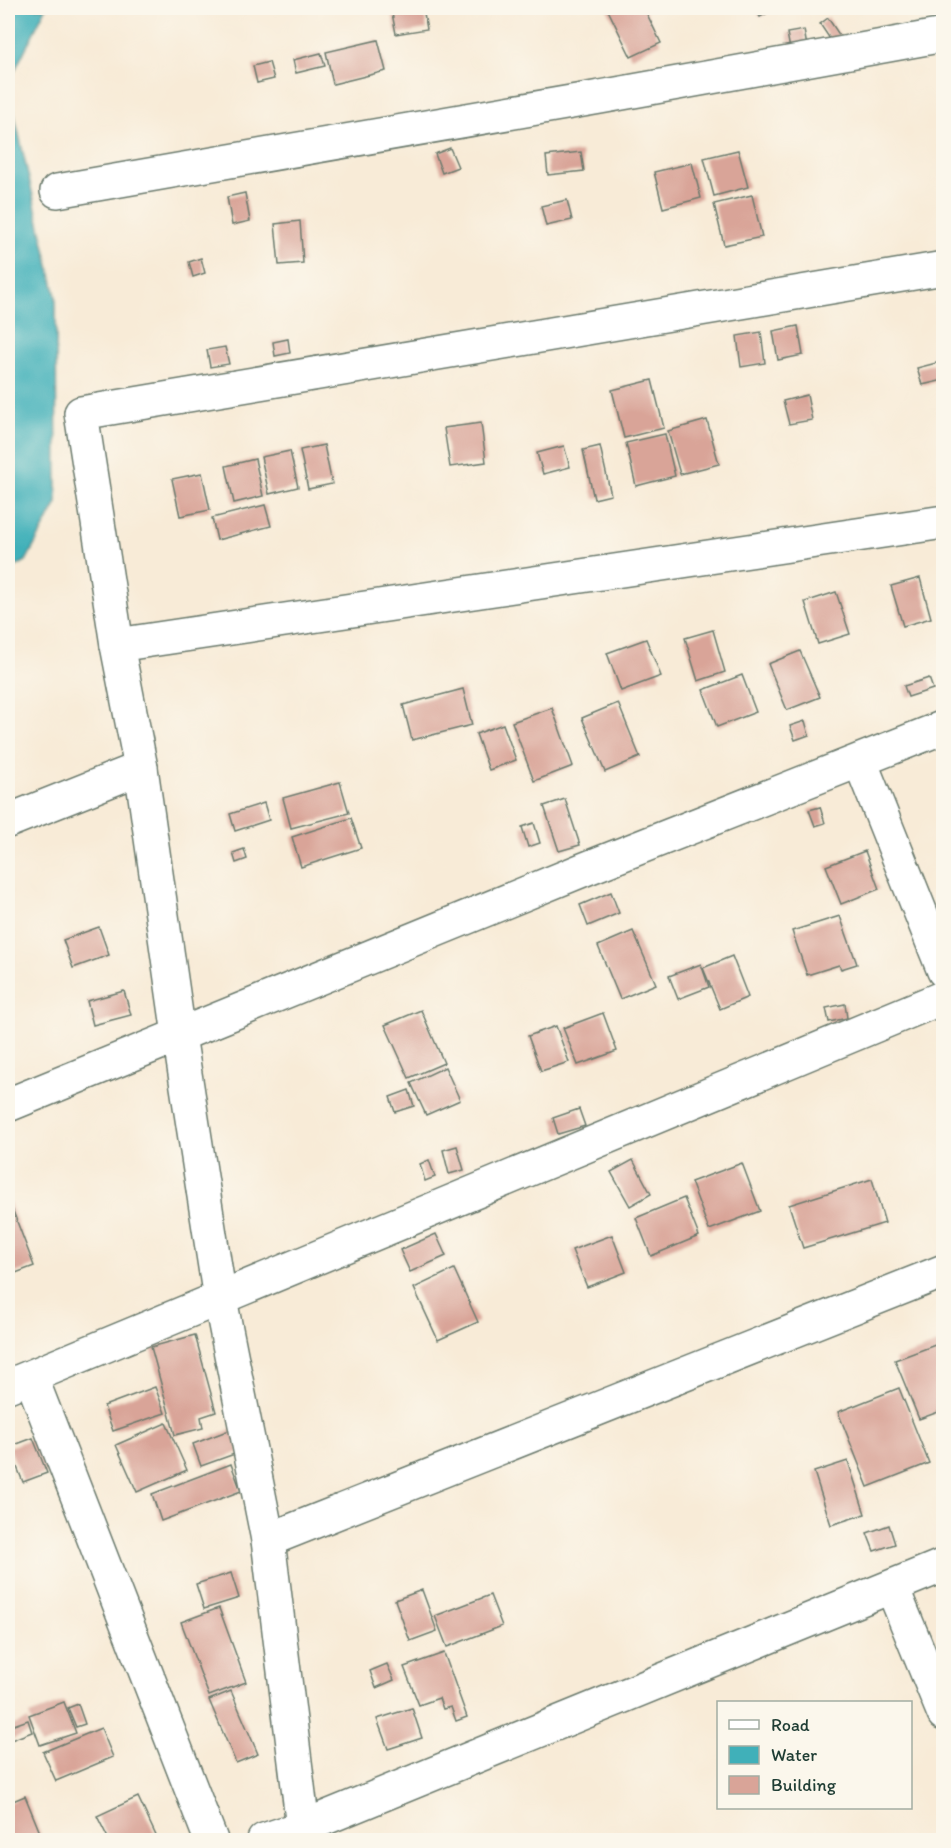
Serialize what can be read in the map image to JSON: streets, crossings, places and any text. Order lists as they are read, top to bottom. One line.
{"legend":["Road","Water","Building"]}
